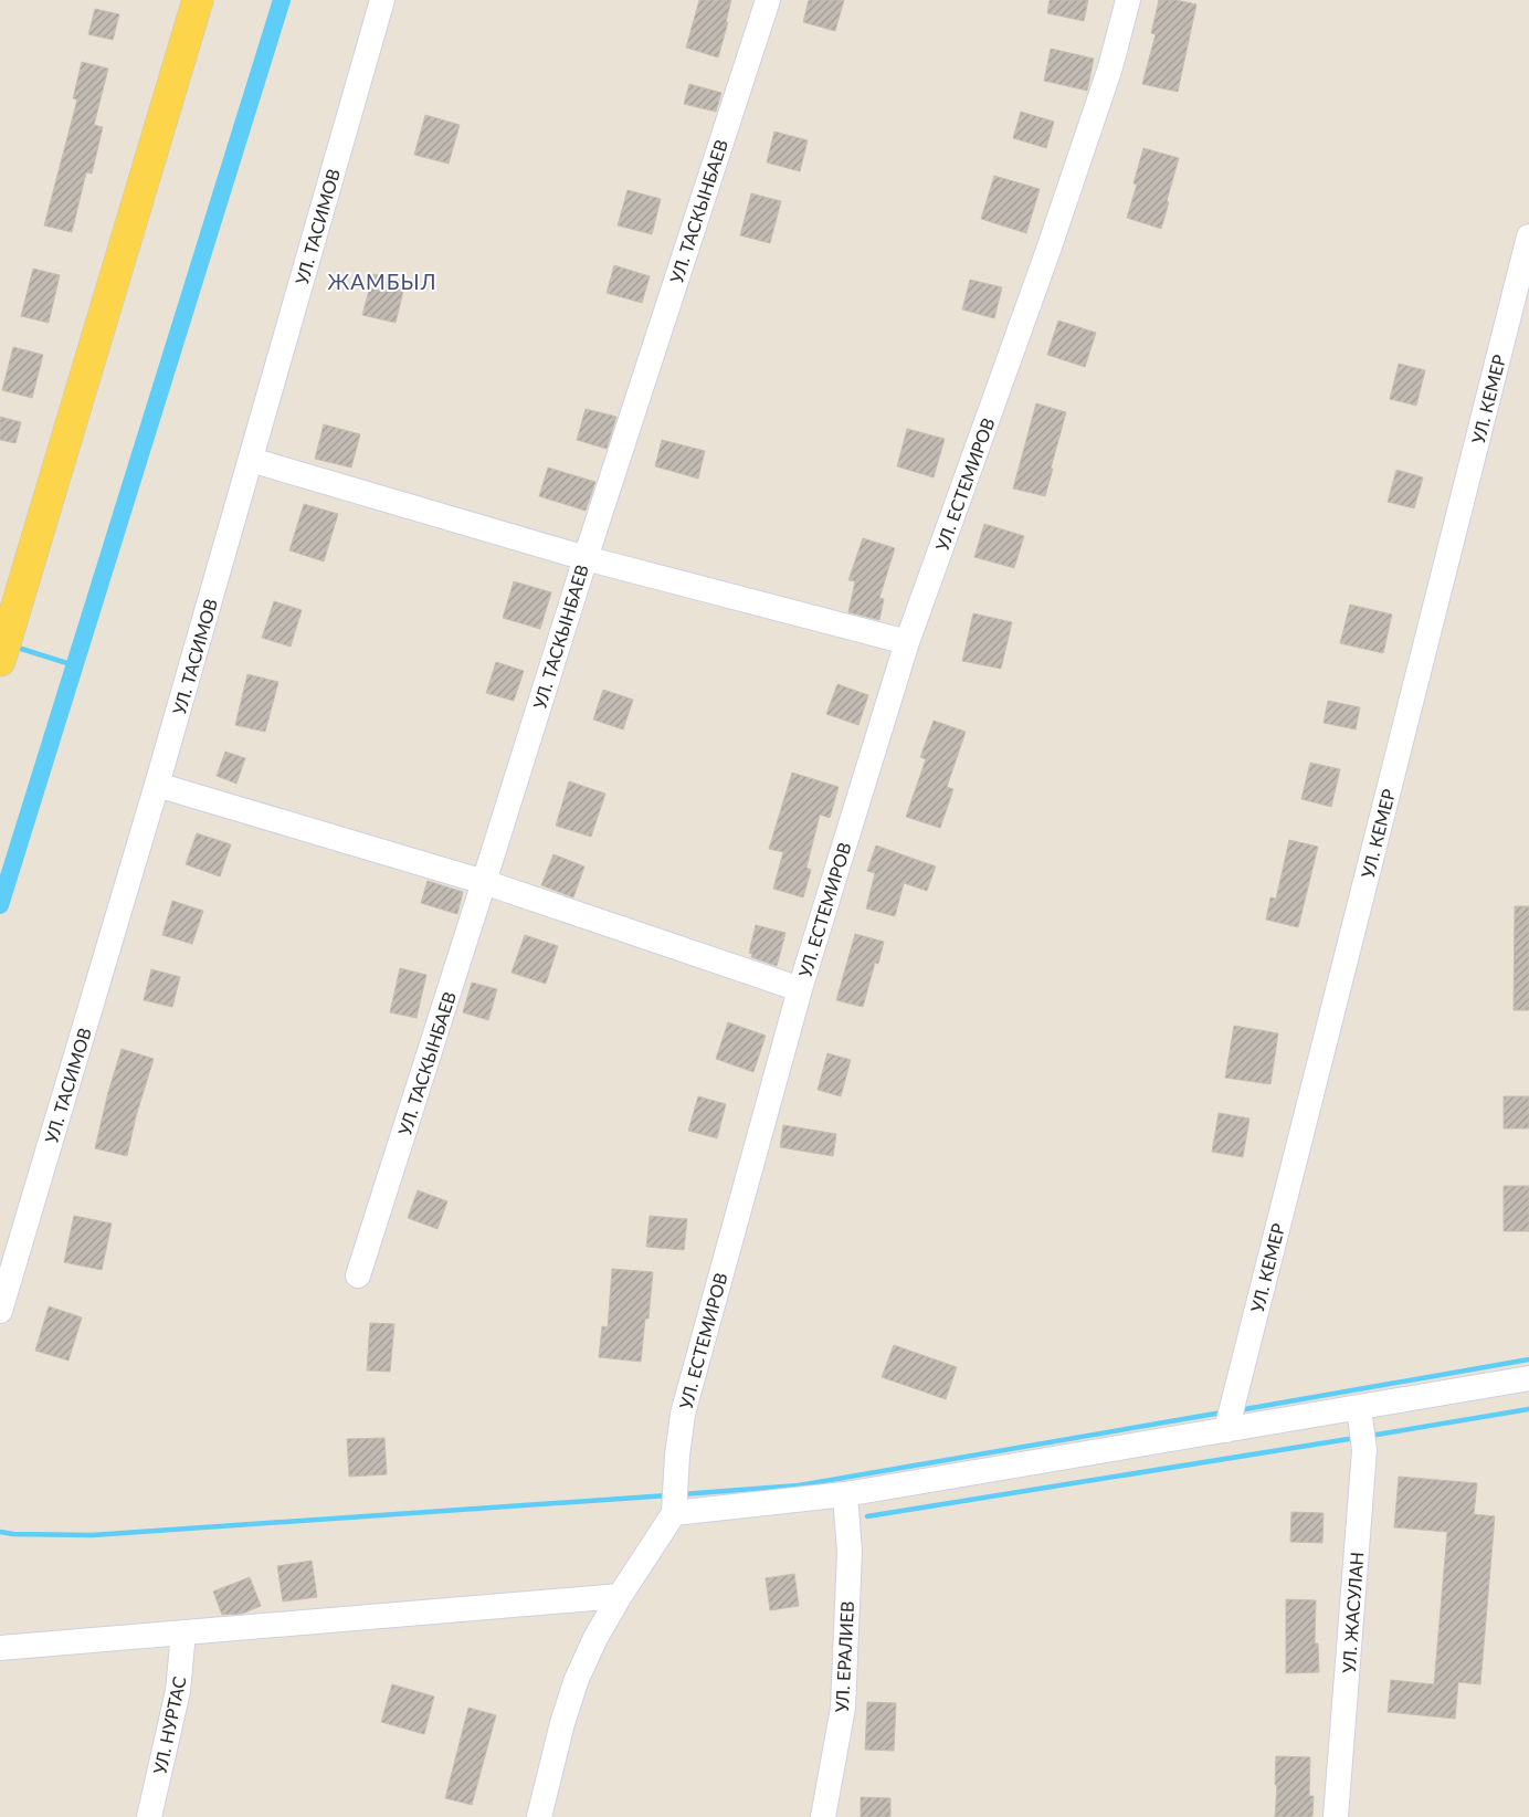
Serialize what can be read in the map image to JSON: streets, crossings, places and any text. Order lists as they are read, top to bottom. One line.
{"streets":{"street":["УЛ. ТАСКЫНБАЕВ","УЛ. ТАСИМОВ","УЛ. КЕМЕР","УЛ. ЕСТЕМИРОВ","УЛ. ЖАСУЛАН","УЛ. ЕРАЛИЕВ","УЛ. НУРТАС"]},"districts":["ЖАМБЫЛ"]}
